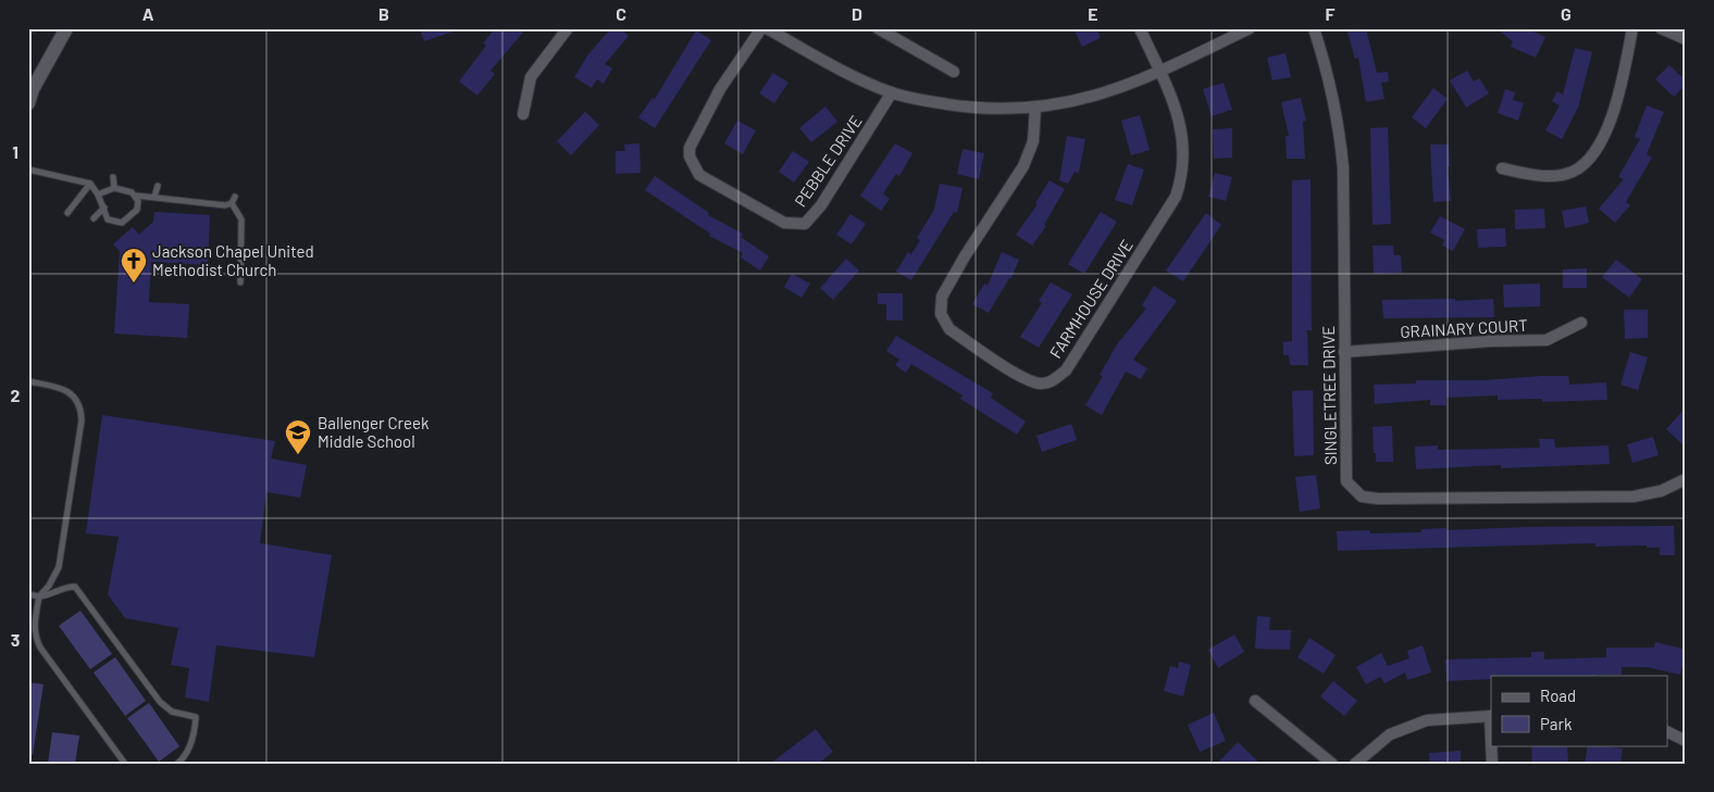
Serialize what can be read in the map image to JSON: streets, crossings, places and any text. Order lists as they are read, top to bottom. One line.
{"streets":{"street":["PEBBLE DRIVE","FARMHOUSE DRIVE","GRAINARY COURT","SINGLETREE DRIVE"]},"crossings":[["GRAINARY COURT","SINGLETREE DRIVE"]],"places":{"church":["Jackson Chapel United Methodist Church"],"school or university":["Ballenger Creek Middle School"]},"legend":["Road","Park"],"grid":{"columns":["A","B","C","D","E","F","G"],"rows":["1","2","3"]}}
